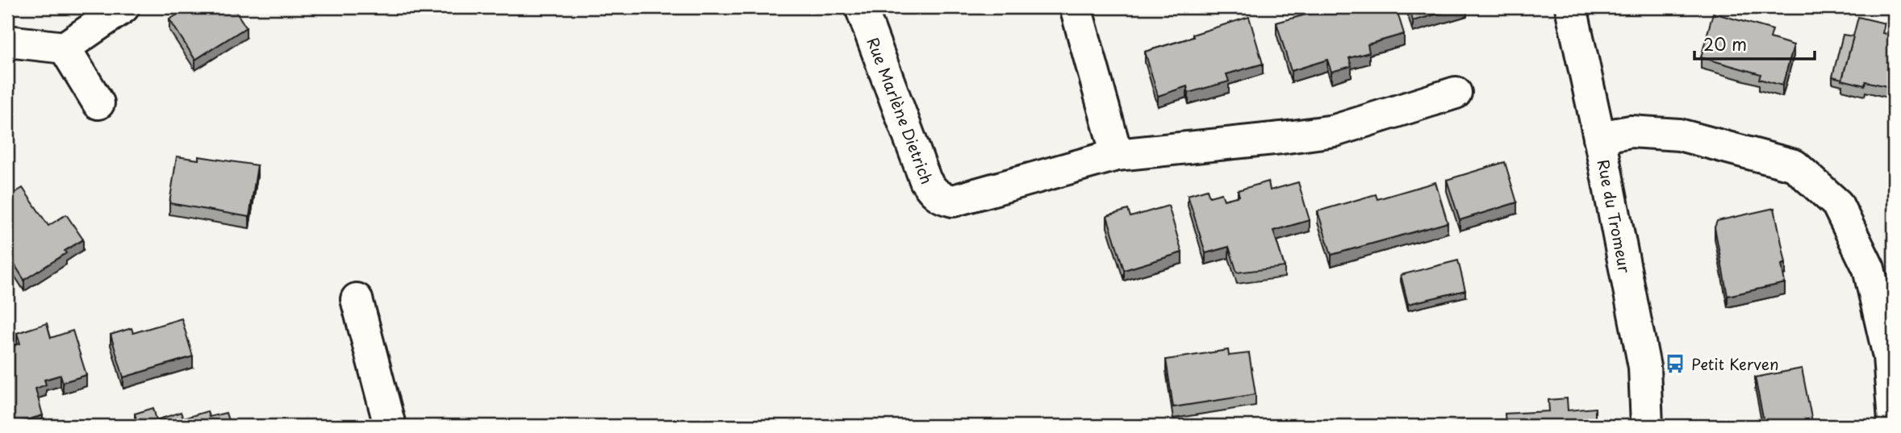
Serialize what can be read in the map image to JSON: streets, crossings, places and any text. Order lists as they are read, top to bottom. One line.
{"streets":{"street":["Rue Marlène Dietrich","Rue du Tromeur"]},"places":{"bus stop":["Petit Kerven"]},"scale_bar":"20 m"}
